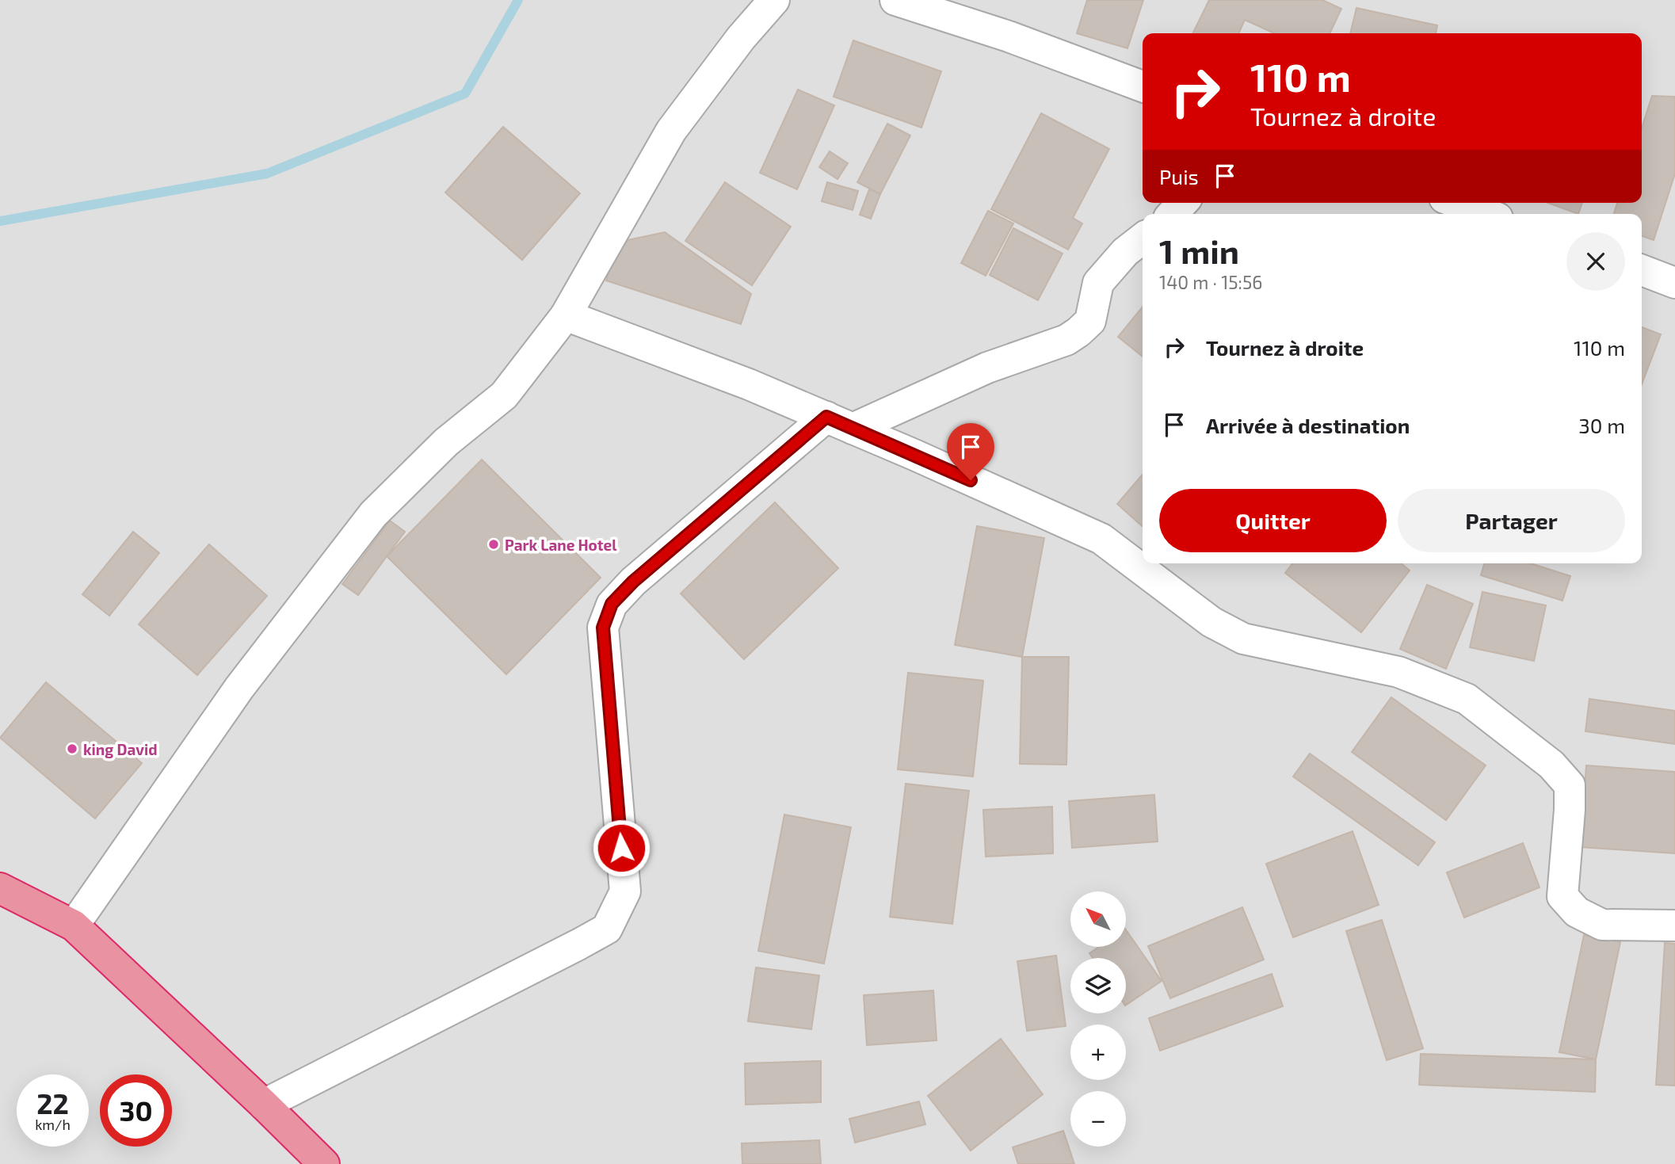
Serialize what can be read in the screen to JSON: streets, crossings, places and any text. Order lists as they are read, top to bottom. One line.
{"places":["Park Lane Hotel","king David"],"north":"top left","page":{"turn":["110 m","Tournez à droite"],"then":"Puis","heading":["1 min","140 m · 15:56"],"list":[{"name":"Tournez à droite","value":"110 m"},{"name":"Arrivée à destination","value":"30 m"}],"buttons":["Quitter","Partager"],"map_buttons":["+","−"],"speed":"22 km/h","limit":"30"}}
